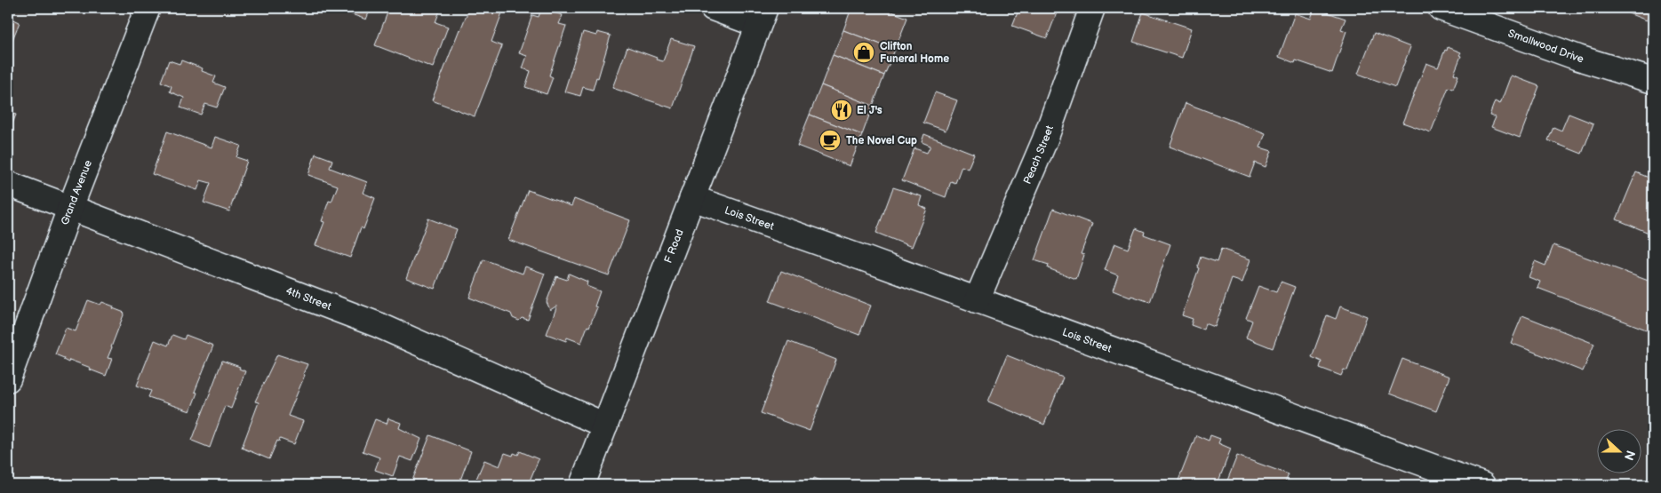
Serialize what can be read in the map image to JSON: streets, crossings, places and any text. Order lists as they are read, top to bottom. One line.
{"streets":{"street":["Smallwood Drive","Peach Street","Grand Avenue","Lois Street","F Road","4th Street"]},"crossings":[["Peach Street","Lois Street"],["Grand Avenue","4th Street"],["Lois Street","F Road"],["F Road","4th Street"]],"places":{"shop":["Clifton Funeral Home"],"restaurant":["El J's"],"cafe":["The Novel Cup"]},"north":"right"}
